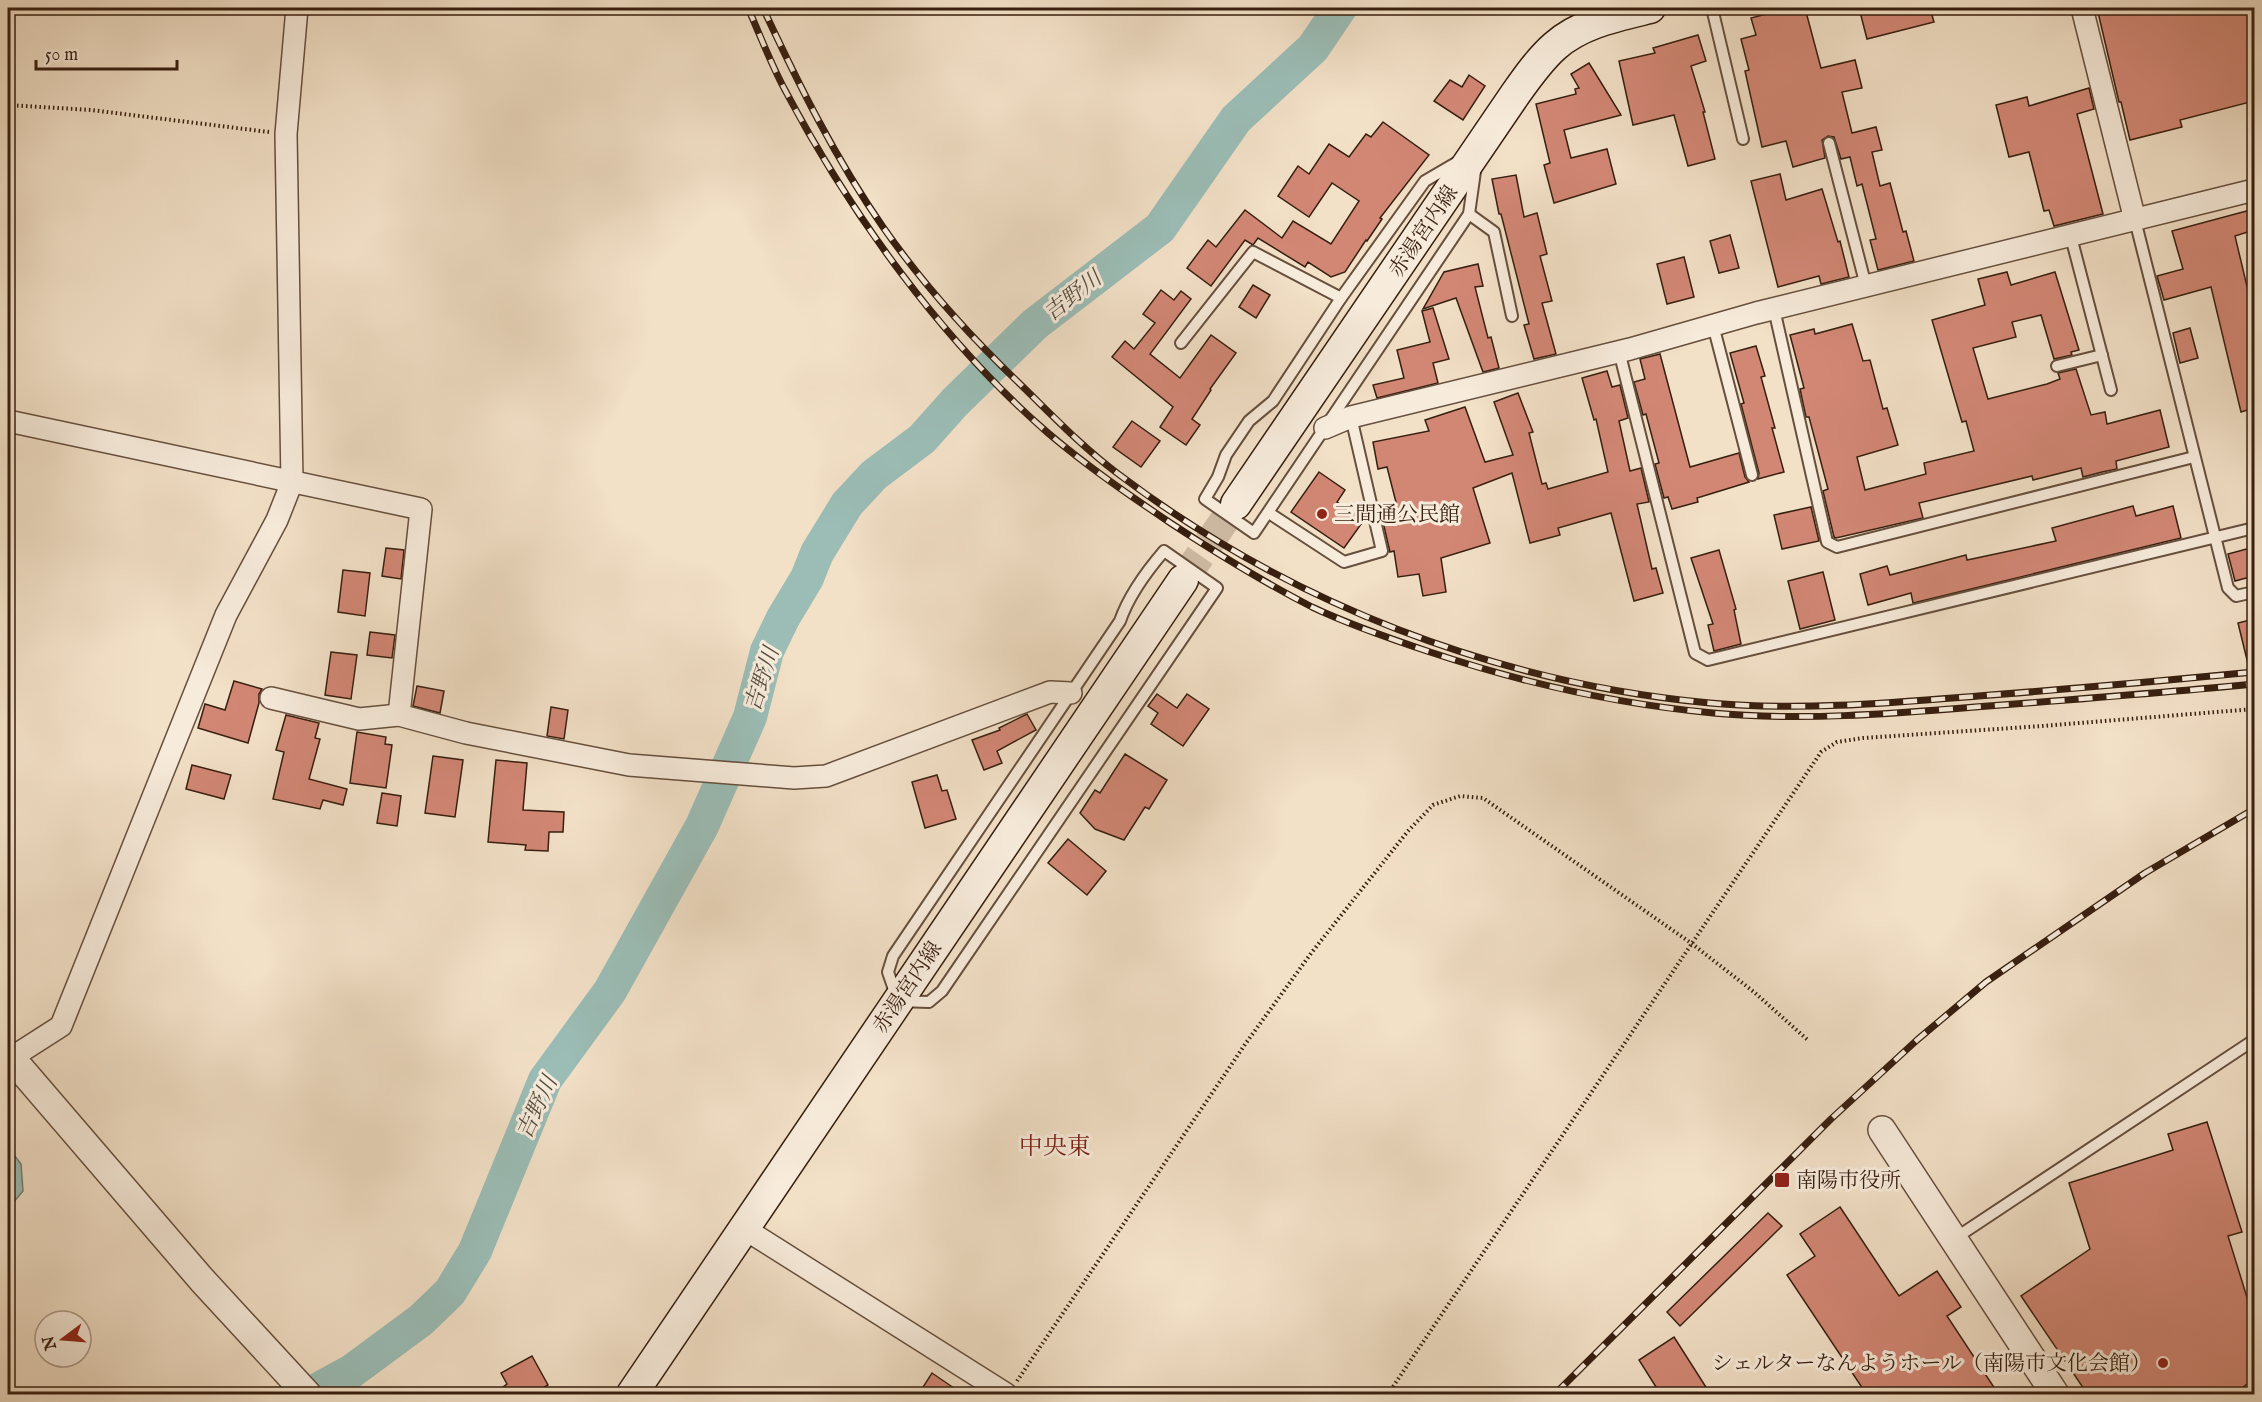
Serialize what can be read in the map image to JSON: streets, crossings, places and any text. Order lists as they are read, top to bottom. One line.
{"streets":{"main road":["赤湯宮内線"]},"districts":["中央東"],"water":["吉野川"],"places":{"other":["三間通公民館","シェルターなんようホール（南陽市文化会館）"],"transit":["南陽市役所"]},"scale_bar":"50 m","north":"left"}
